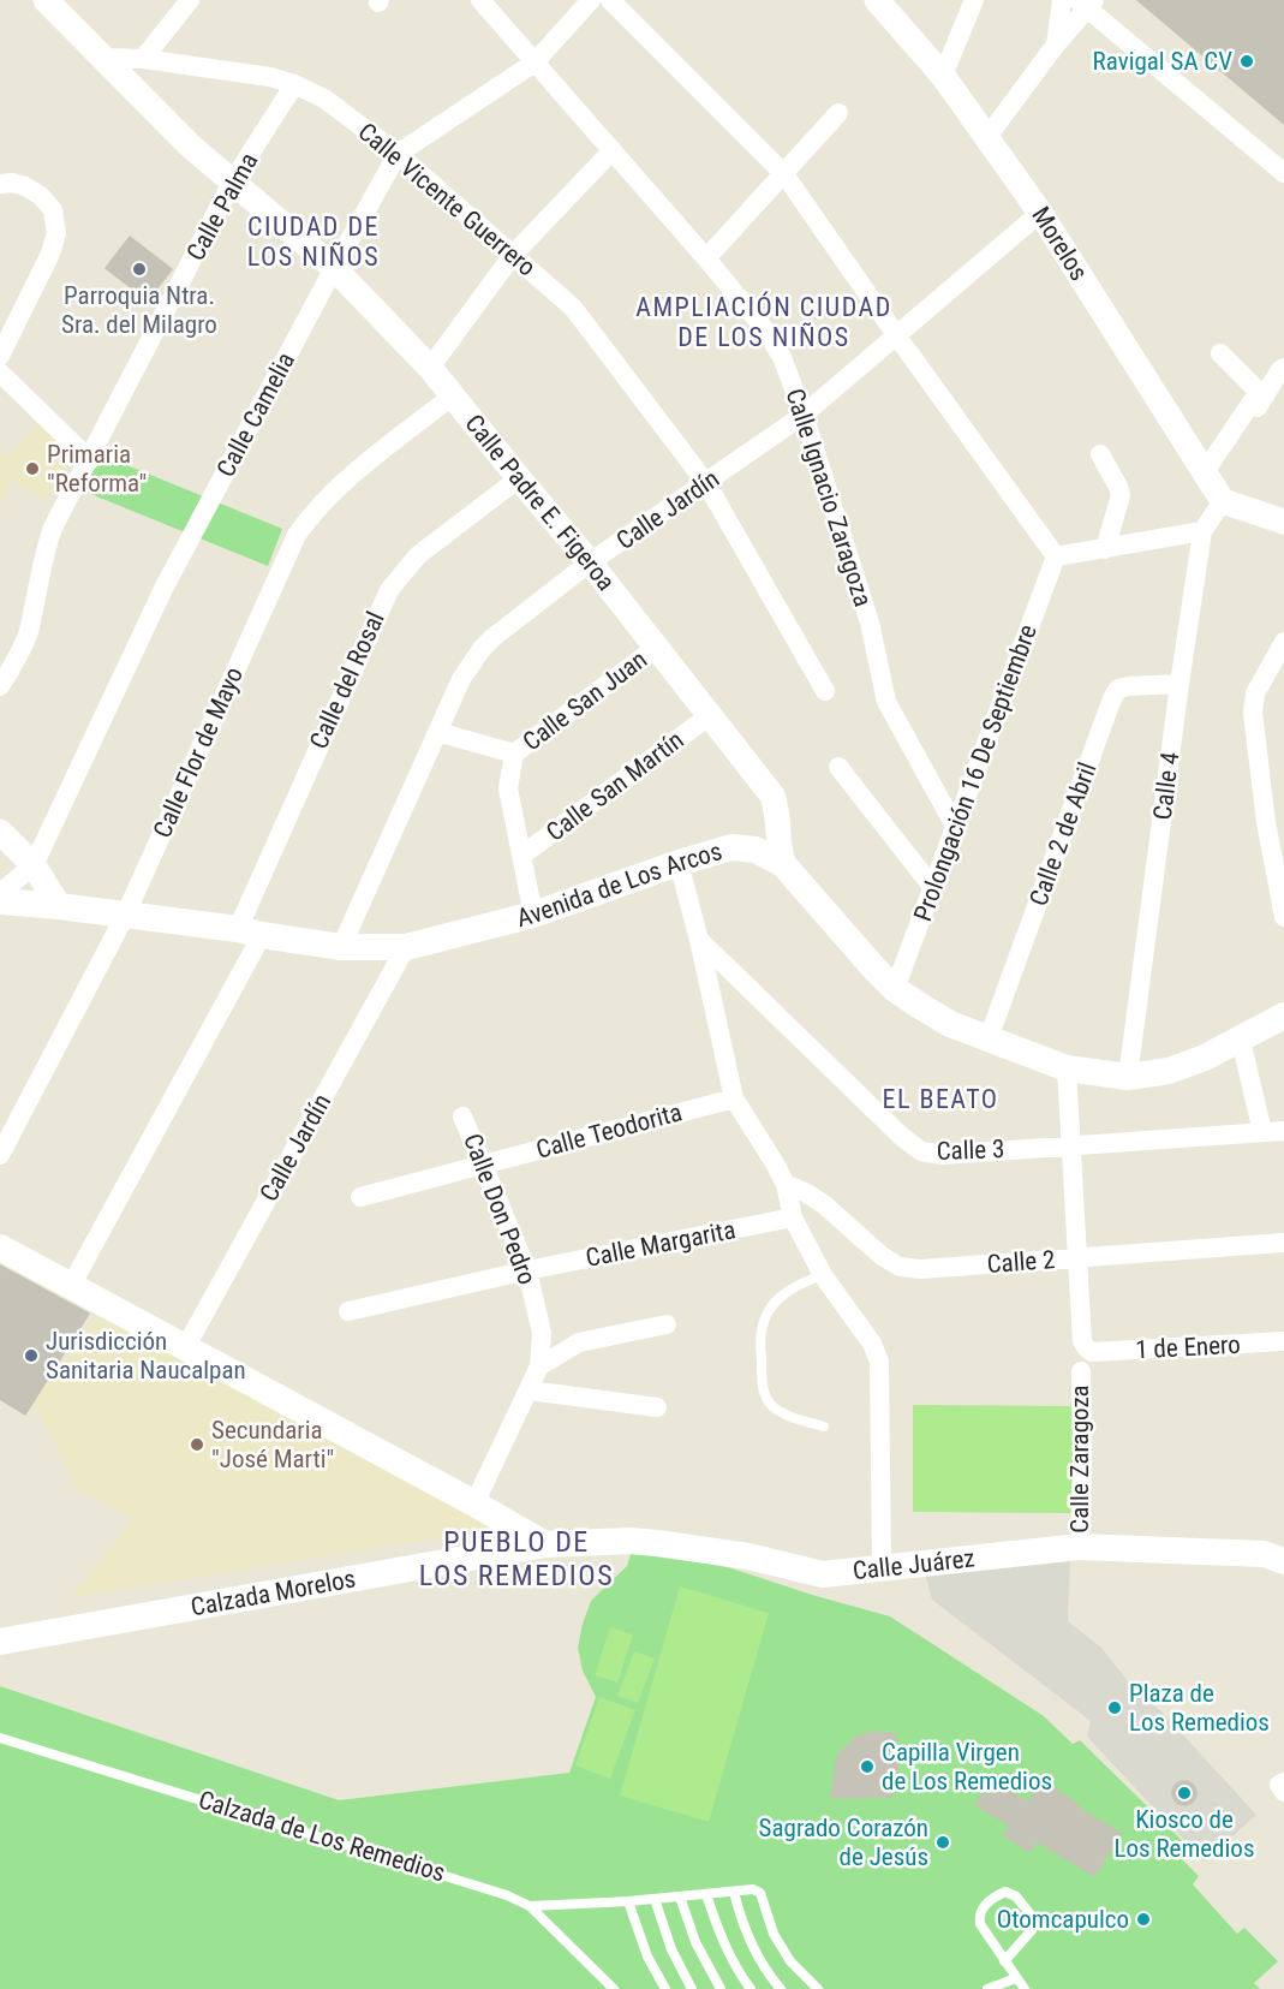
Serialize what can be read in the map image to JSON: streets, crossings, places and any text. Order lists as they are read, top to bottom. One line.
{"streets":{"main road":["Avenida de Los Arcos","Calle Juárez","Calzada Morelos"],"street":["Calle Vicente Guerrero","Calle Palma","Morelos","Calle Camelia","Calle Ignacio Zaragoza","Calle Padre E. Figeroa","Calle Jardín","Calle del Rosal","Calle San Juan","Calle Flor de Mayo","Prolongación 16 De Septiembre","Calle San Martín","Calle 4","Calle 2 de Abril","Calle Teodorita","Calle 3","Calle Don Pedro","Calle Margarita","Calle 2","1 de Enero","Calle Zaragoza"],"lane":["Calzada de Los Remedios"]},"crossings":[["Calle Vicente Guerrero","Calle Palma"],["Calle Vicente Guerrero","Calle Camelia"],["Calle Vicente Guerrero","Calle Padre E. Figeroa"],["Calle Vicente Guerrero","Calle Jardín"],["Calle Palma","Calle Padre E. Figeroa"],["Morelos","Calle Jardín"],["Morelos","Calle 4"],["Calle Camelia","Calle Ignacio Zaragoza"],["Calle Camelia","Calle Padre E. Figeroa"],["Calle Ignacio Zaragoza","Calle Jardín"],["Calle Ignacio Zaragoza","Prolongación 16 De Septiembre"],["Calle Padre E. Figeroa","Calle Jardín"],["Calle Padre E. Figeroa","Calle del Rosal"],["Calle Padre E. Figeroa","Calle San Juan"],["Calle Padre E. Figeroa","Calle Flor de Mayo"],["Calle Padre E. Figeroa","Calle San Martín"],["Calle Padre E. Figeroa","Avenida de Los Arcos"],["Calle Jardín","Avenida de Los Arcos"],["Calle del Rosal","Avenida de Los Arcos"],["Calle Flor de Mayo","Avenida de Los Arcos"],["Prolongación 16 De Septiembre","Avenida de Los Arcos"],["Calle 4","Calle 2 de Abril"],["Calle 4","Avenida de Los Arcos"],["Calle 2 de Abril","Avenida de Los Arcos"],["Avenida de Los Arcos","Calle Zaragoza"],["Calle Teodorita","Calle Don Pedro"],["Calle 3","Calle Zaragoza"],["Calle Don Pedro","Calle Margarita"],["Calle 2","Calle Zaragoza"],["1 de Enero","Calle Zaragoza"],["Calle Zaragoza","Calle Juárez"],["Calle Juárez","Calzada Morelos"]],"districts":["CIUDAD DE LOS NIÑOS","AMPLIACIÓN CIUDAD DE LOS NIÑOS","EL BEATO","PUEBLO DE LOS REMEDIOS"],"places":["Ravigal SA CV","Parroquia Ntra. Sra. del Milagro","Primaria \"Reforma\"","Jurisdicción Sanitaria Naucalpan","Secundaria \"José Marti\"","Plaza de Los Remedios","Capilla Virgen de Los Remedios","Kiosco de Los Remedios","Sagrado Corazón de Jesús","Otomcapulco"]}
